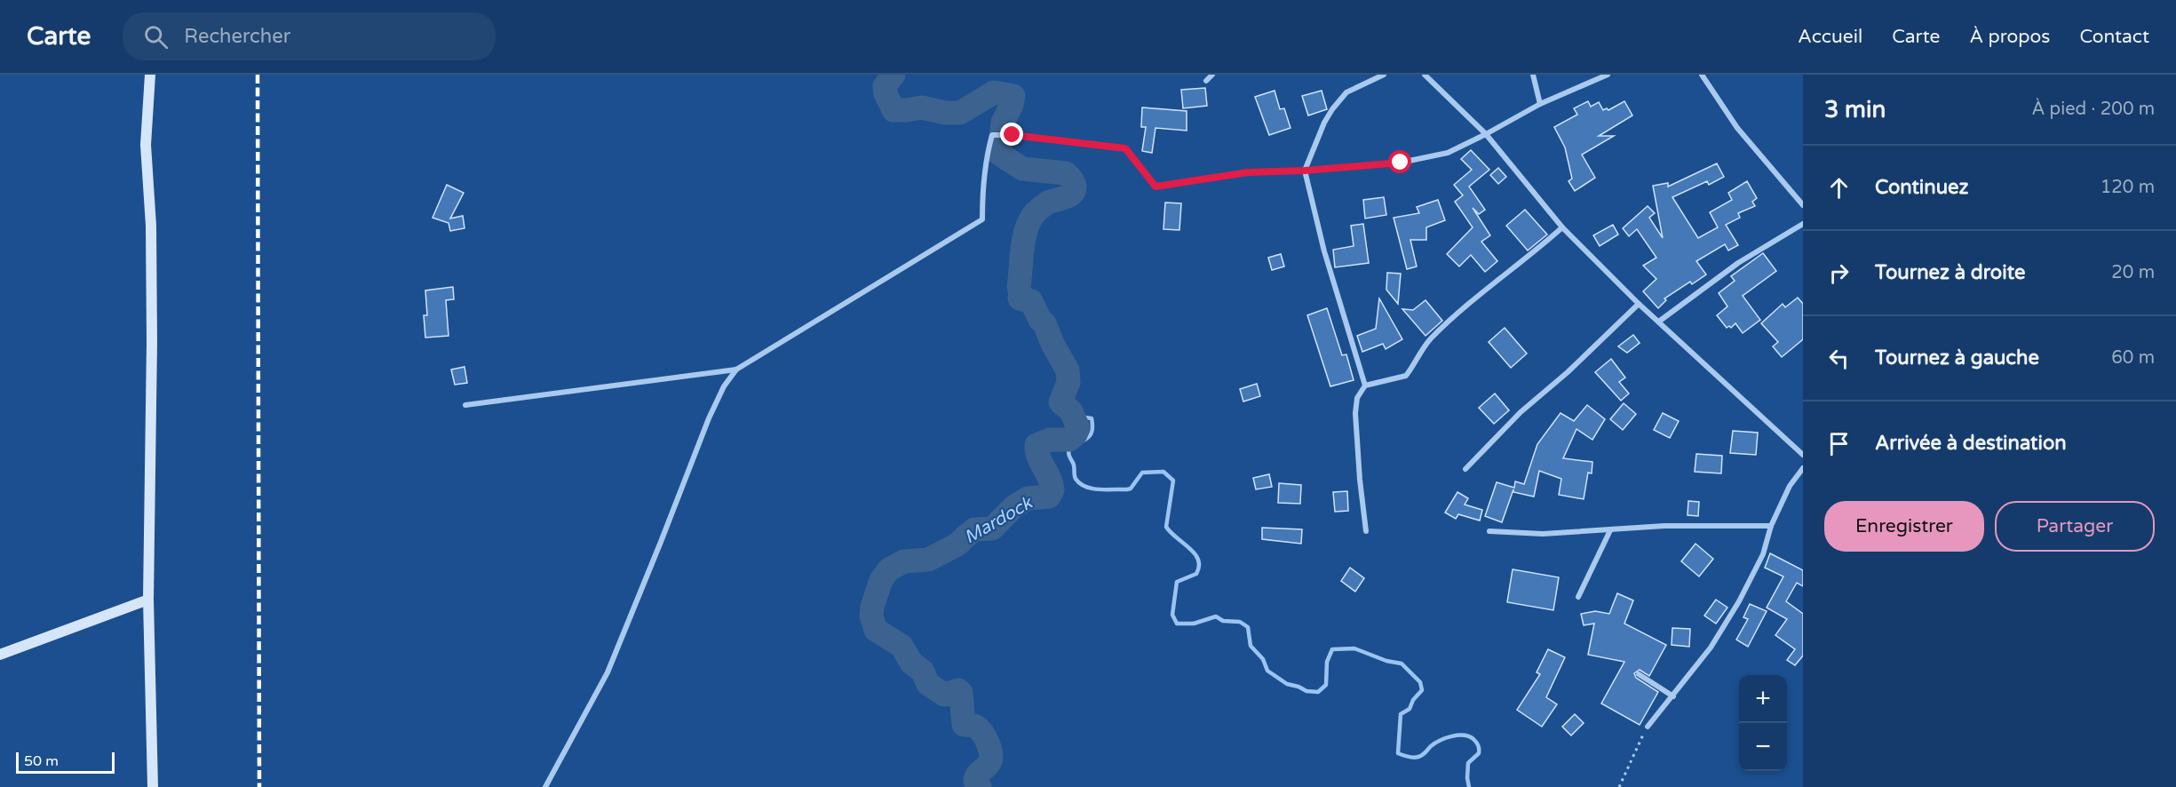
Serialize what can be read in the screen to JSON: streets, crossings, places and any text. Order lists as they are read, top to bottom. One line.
{"water":["Mardock"],"scale_bar":"50 m","page":{"header":"Carte","search":"Rechercher","nav":["Accueil","Carte","À propos","Contact"],"heading":["3 min","À pied · 200 m"],"list":[["Continuez","120 m"],["Tournez à droite","20 m"],["Tournez à gauche","60 m"],"Arrivée à destination"],"buttons":["Enregistrer","Partager"],"map_buttons":["+","−"],"scale":"50 m"}}
